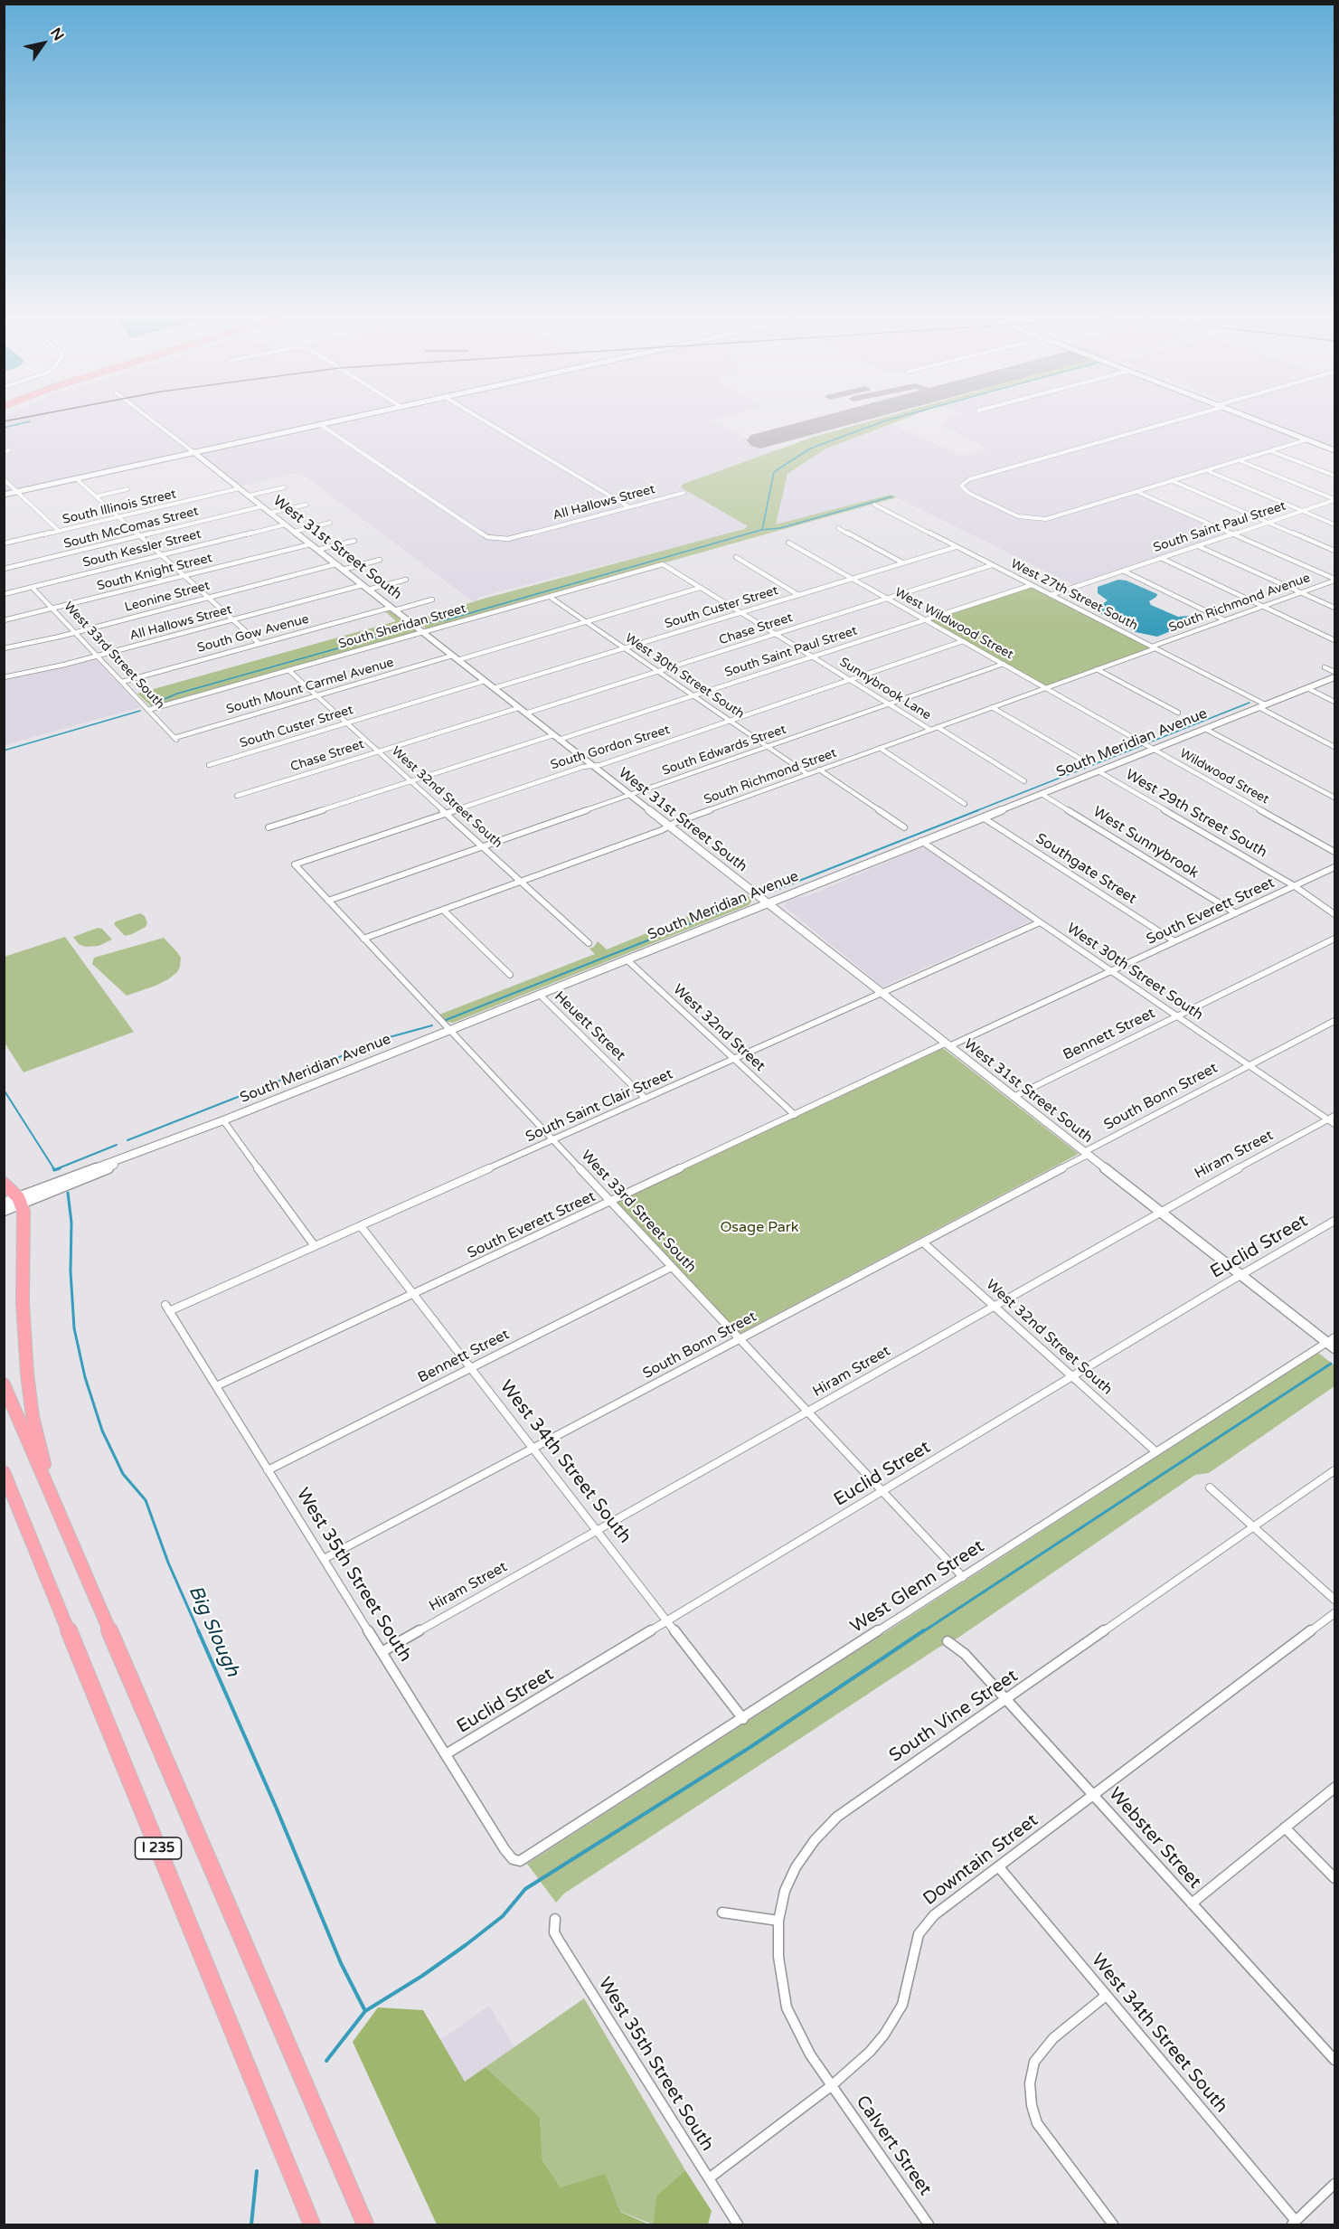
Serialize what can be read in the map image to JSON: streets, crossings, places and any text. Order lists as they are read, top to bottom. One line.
{"streets":{"highway":["I 235"],"street":["All Hallows Street","South Illinois Street","South Saint Paul Street","South McComas Street","West 31st Street South","South Kessler Street","South Knight Street","West 27th Street South","Leonine Street","South Richmond Avenue","South Custer Street","West Wildwood Street","South Sheridan Street","Chase Street","South Gow Avenue","West 33rd Street South","West 30th Street South","South Mount Carmel Avenue","Sunnybrook Lane","South Meridian Avenue","South Gordon Street","South Edwards Street","South Richmond Street","Wildwood Street","West 32nd Street South","West 29th Street South","West Sunnybrook","Southgate Street","South Everett Street","Heuett Street","West 32nd Street","Bennett Street","South Bonn Street","South Saint Clair Street","Hiram Street","Euclid Street","West 34th Street South","West 35th Street South","West Glenn Street","South Vine Street","Webster Street","Downtain Street","Calvert Street"]},"crossings":[["All Hallows Street","West 31st Street South"],["All Hallows Street","West 33rd Street South"],["South Illinois Street","West 31st Street South"],["South Saint Paul Street","West 31st Street South"],["South Saint Paul Street","West 27th Street South"],["South Saint Paul Street","West Wildwood Street"],["South Saint Paul Street","West 30th Street South"],["South Saint Paul Street","Sunnybrook Lane"],["South Saint Paul Street","West 32nd Street South"],["South McComas Street","West 31st Street South"],["West 31st Street South","South Kessler Street"],["West 31st Street South","South Knight Street"],["West 31st Street South","Leonine Street"],["West 31st Street South","South Custer Street"],["West 31st Street South","South Sheridan Street"],["West 31st Street South","Chase Street"],["West 31st Street South","South Gow Avenue"],["West 31st Street South","South Mount Carmel Avenue"],["West 31st Street South","South Meridian Avenue"],["West 31st Street South","South Gordon Street"],["West 31st Street South","South Edwards Street"],["West 31st Street South","South Richmond Street"],["West 31st Street South","South Everett Street"],["West 31st Street South","Bennett Street"],["West 31st Street South","South Bonn Street"],["West 31st Street South","South Saint Clair Street"],["West 31st Street South","Hiram Street"],["West 31st Street South","Euclid Street"],["West 31st Street South","West Glenn Street"],["South Kessler Street","West 33rd Street South"],["South Knight Street","West 33rd Street South"],["West 27th Street South","South Richmond Avenue"],["West 27th Street South","South Custer Street"],["West 27th Street South","Chase Street"],["West 27th Street South","South Meridian Avenue"],["West 27th Street South","South Richmond Street"],["Leonine Street","West 33rd Street South"],["South Richmond Avenue","South Richmond Street"],["South Custer Street","West Wildwood Street"],["South Custer Street","West 30th Street South"],["South Custer Street","Sunnybrook Lane"],["South Custer Street","West 32nd Street South"],["West Wildwood Street","Chase Street"],["West Wildwood Street","South Gordon Street"],["West Wildwood Street","South Edwards Street"],["West Wildwood Street","South Richmond Street"],["West Wildwood Street","Wildwood Street"],["South Sheridan Street","West 33rd Street South"],["South Sheridan Street","West 30th Street South"],["South Sheridan Street","Sunnybrook Lane"],["South Sheridan Street","West 32nd Street South"],["Chase Street","West 30th Street South"],["Chase Street","Sunnybrook Lane"],["Chase Street","West 32nd Street South"],["South Gow Avenue","West 33rd Street South"],["West 33rd Street South","South Mount Carmel Avenue"],["West 33rd Street South","South Meridian Avenue"],["West 33rd Street South","South Gordon Street"],["West 33rd Street South","South Edwards Street"],["West 33rd Street South","South Richmond Street"],["West 33rd Street South","South Everett Street"],["West 33rd Street South","Bennett Street"],["West 33rd Street South","South Bonn Street"],["West 33rd Street South","South Saint Clair Street"],["West 33rd Street South","Hiram Street"],["West 33rd Street South","Euclid Street"],["West 33rd Street South","West Glenn Street"],["West 30th Street South","South Mount Carmel Avenue"],["West 30th Street South","South Meridian Avenue"],["West 30th Street South","South Gordon Street"],["West 30th Street South","South Edwards Street"],["West 30th Street South","South Richmond Street"],["West 30th Street South","South Everett Street"],["West 30th Street South","Bennett Street"],["West 30th Street South","South Bonn Street"],["West 30th Street South","South Saint Clair Street"],["West 30th Street South","Hiram Street"],["South Mount Carmel Avenue","Sunnybrook Lane"],["South Mount Carmel Avenue","West 32nd Street South"],["Sunnybrook Lane","South Gordon Street"],["Sunnybrook Lane","South Edwards Street"],["Sunnybrook Lane","South Richmond Street"],["South Meridian Avenue","Wildwood Street"],["South Meridian Avenue","West 29th Street South"],["South Meridian Avenue","West Sunnybrook"],["South Meridian Avenue","Southgate Street"],["South Meridian Avenue","Heuett Street"],["South Meridian Avenue","West 32nd Street"],["South Gordon Street","West 32nd Street South"],["South Edwards Street","West 32nd Street South"],["South Richmond Street","Wildwood Street"],["South Richmond Street","West 32nd Street South"],["West 32nd Street South","South Bonn Street"],["West 32nd Street South","Hiram Street"],["West 32nd Street South","Euclid Street"],["West 32nd Street South","West Glenn Street"],["West 29th Street South","South Everett Street"],["West Sunnybrook","South Everett Street"],["Southgate Street","South Everett Street"],["South Everett Street","West 32nd Street"],["South Everett Street","West 34th Street South"],["South Everett Street","West 35th Street South"],["Heuett Street","South Saint Clair Street"],["West 32nd Street","South Saint Clair Street"],["Bennett Street","West 34th Street South"],["Bennett Street","West 35th Street South"],["South Bonn Street","West 34th Street South"],["South Bonn Street","West 35th Street South"],["South Saint Clair Street","West 34th Street South"],["South Saint Clair Street","West 35th Street South"],["Hiram Street","West 34th Street South"],["Hiram Street","West 35th Street South"],["Euclid Street","West 34th Street South"],["Euclid Street","West 35th Street South"],["West 34th Street South","West Glenn Street"],["West 34th Street South","Downtain Street"],["West 35th Street South","West Glenn Street"],["West 35th Street South","Downtain Street"],["South Vine Street","Webster Street"],["South Vine Street","Downtain Street"],["South Vine Street","Calvert Street"],["Webster Street","Downtain Street"],["Downtain Street","Calvert Street"]],"water":["Big Slough"],"parks":["Osage Park"],"north":"top right"}
